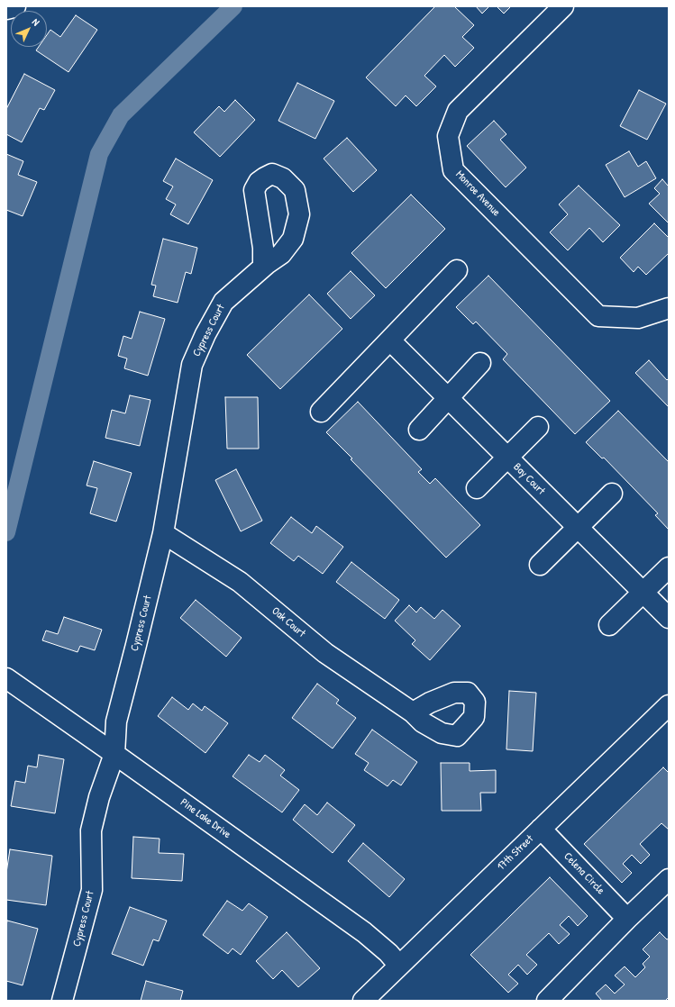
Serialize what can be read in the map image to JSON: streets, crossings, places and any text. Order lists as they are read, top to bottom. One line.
{"streets":{"street":["Monroe Avenue","Cypress Court","Bay Court","Oak Court","Pine Lake Drive","17th Street","Celena Circle"]},"crossings":[["Cypress Court","Oak Court"],["Cypress Court","Pine Lake Drive"],["Pine Lake Drive","17th Street"],["17th Street","Celena Circle"]],"north":"top right"}
